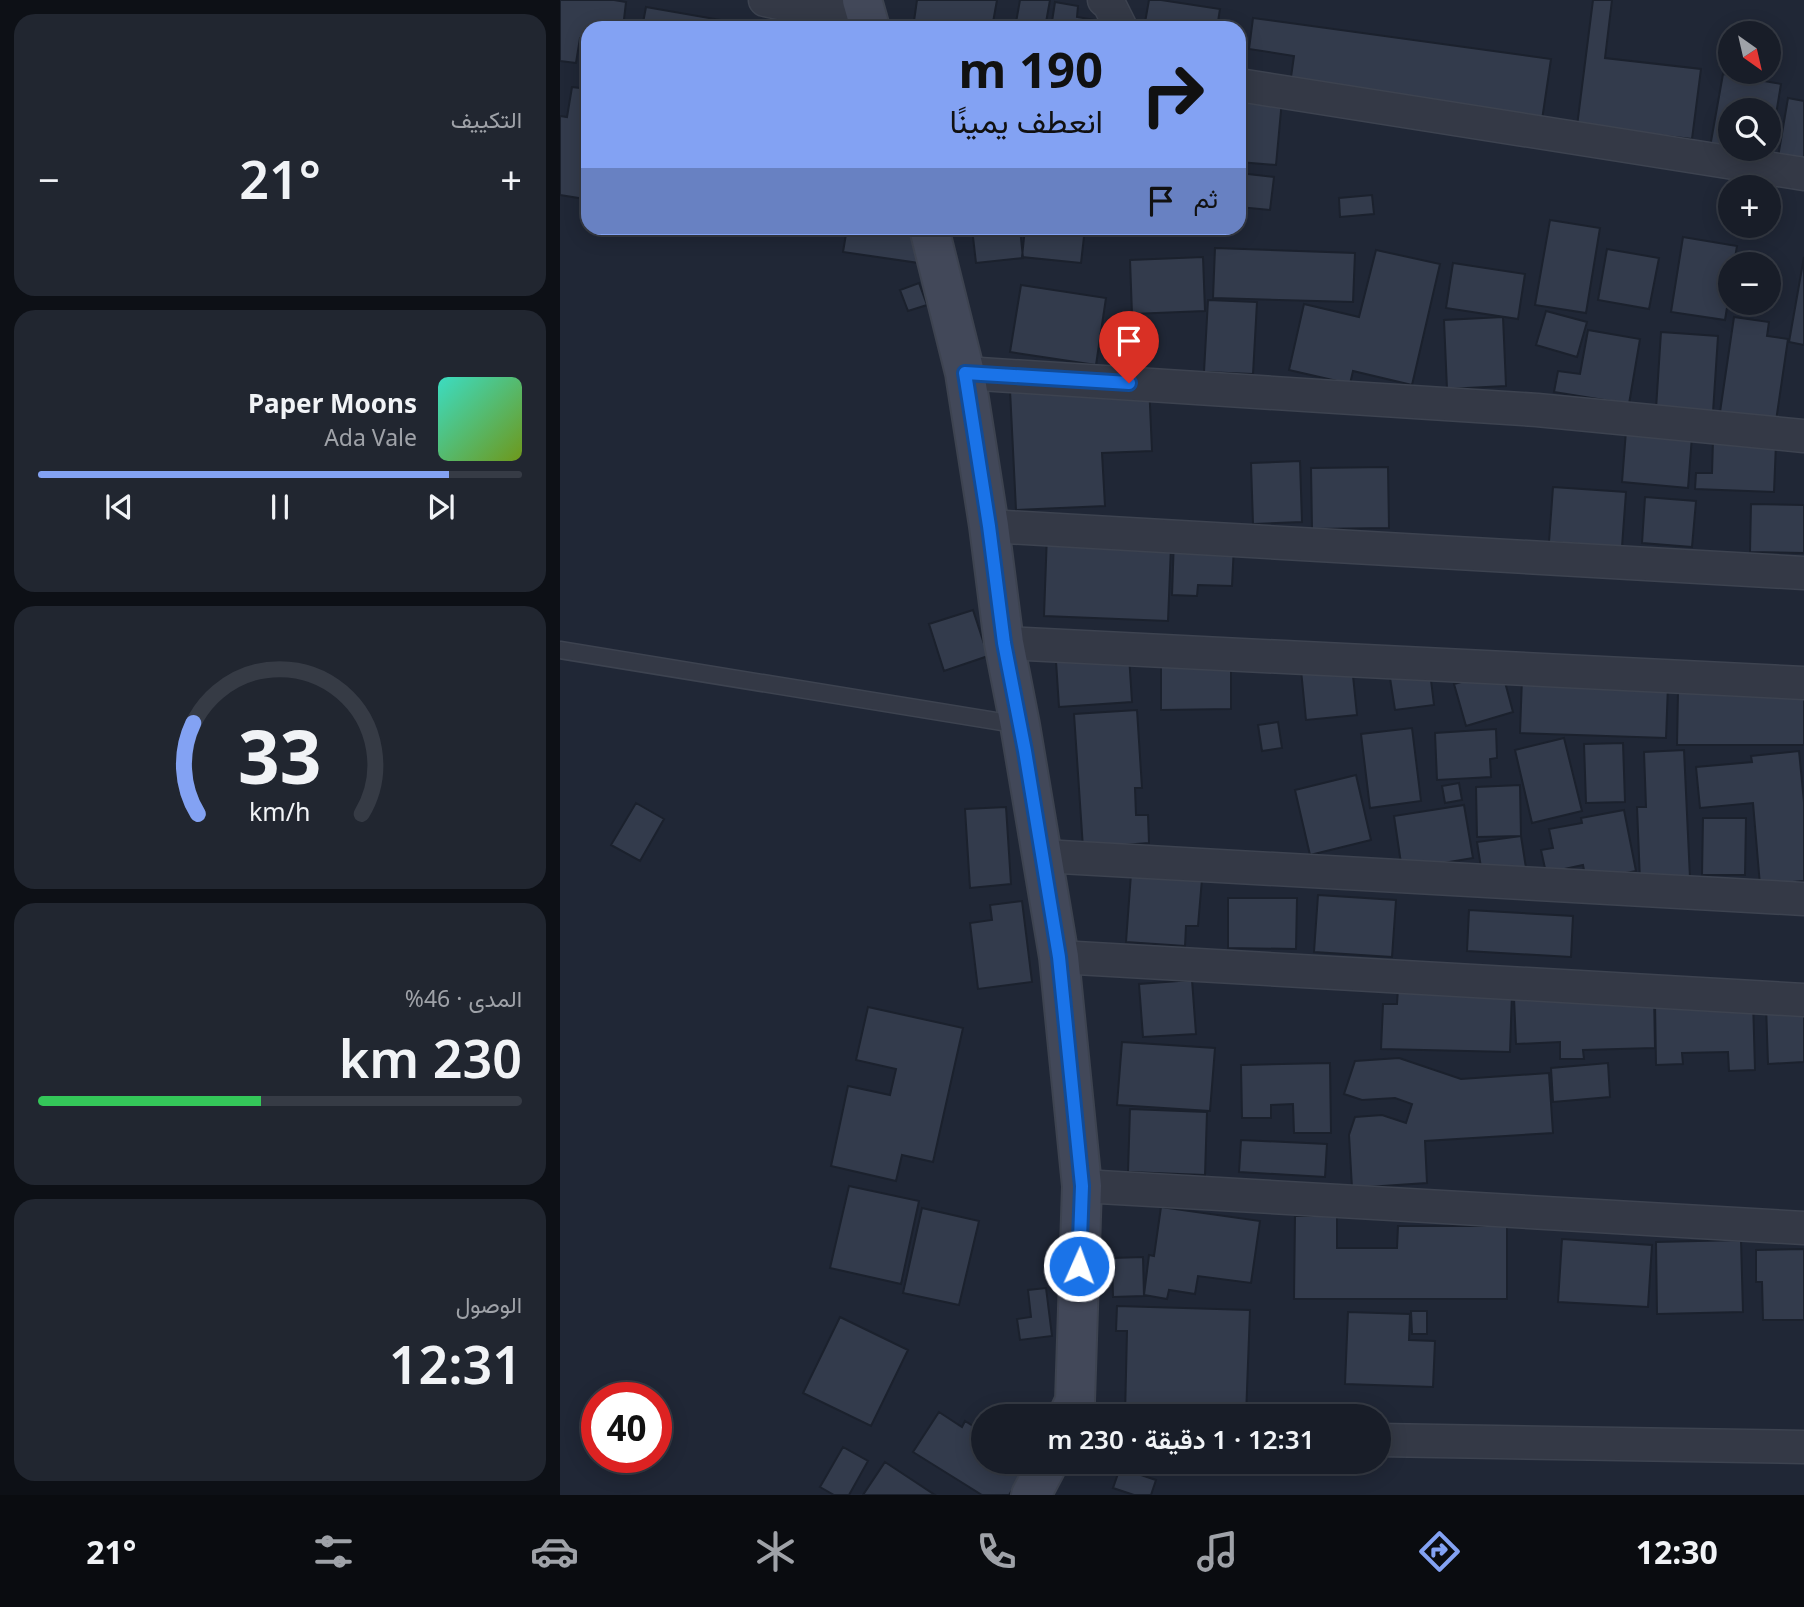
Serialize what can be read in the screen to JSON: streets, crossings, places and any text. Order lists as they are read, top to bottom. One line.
{"north":"bottom right","page":{"tile":["التكييف",["المدى · 46%","230 km"],["الوصول","12:31"]],"map_buttons":["+","−"],"turn":["190 m","انعطف يمينًا"],"heat":["−","21°","+"],"then":"ثم","song":["Paper Moons","Ada Vale"],"limit":"40","trip":"12:31 · 1 دقيقة · 230 m","tabs":["12:30","21°"],"gauge":["33","km/h"]}}
